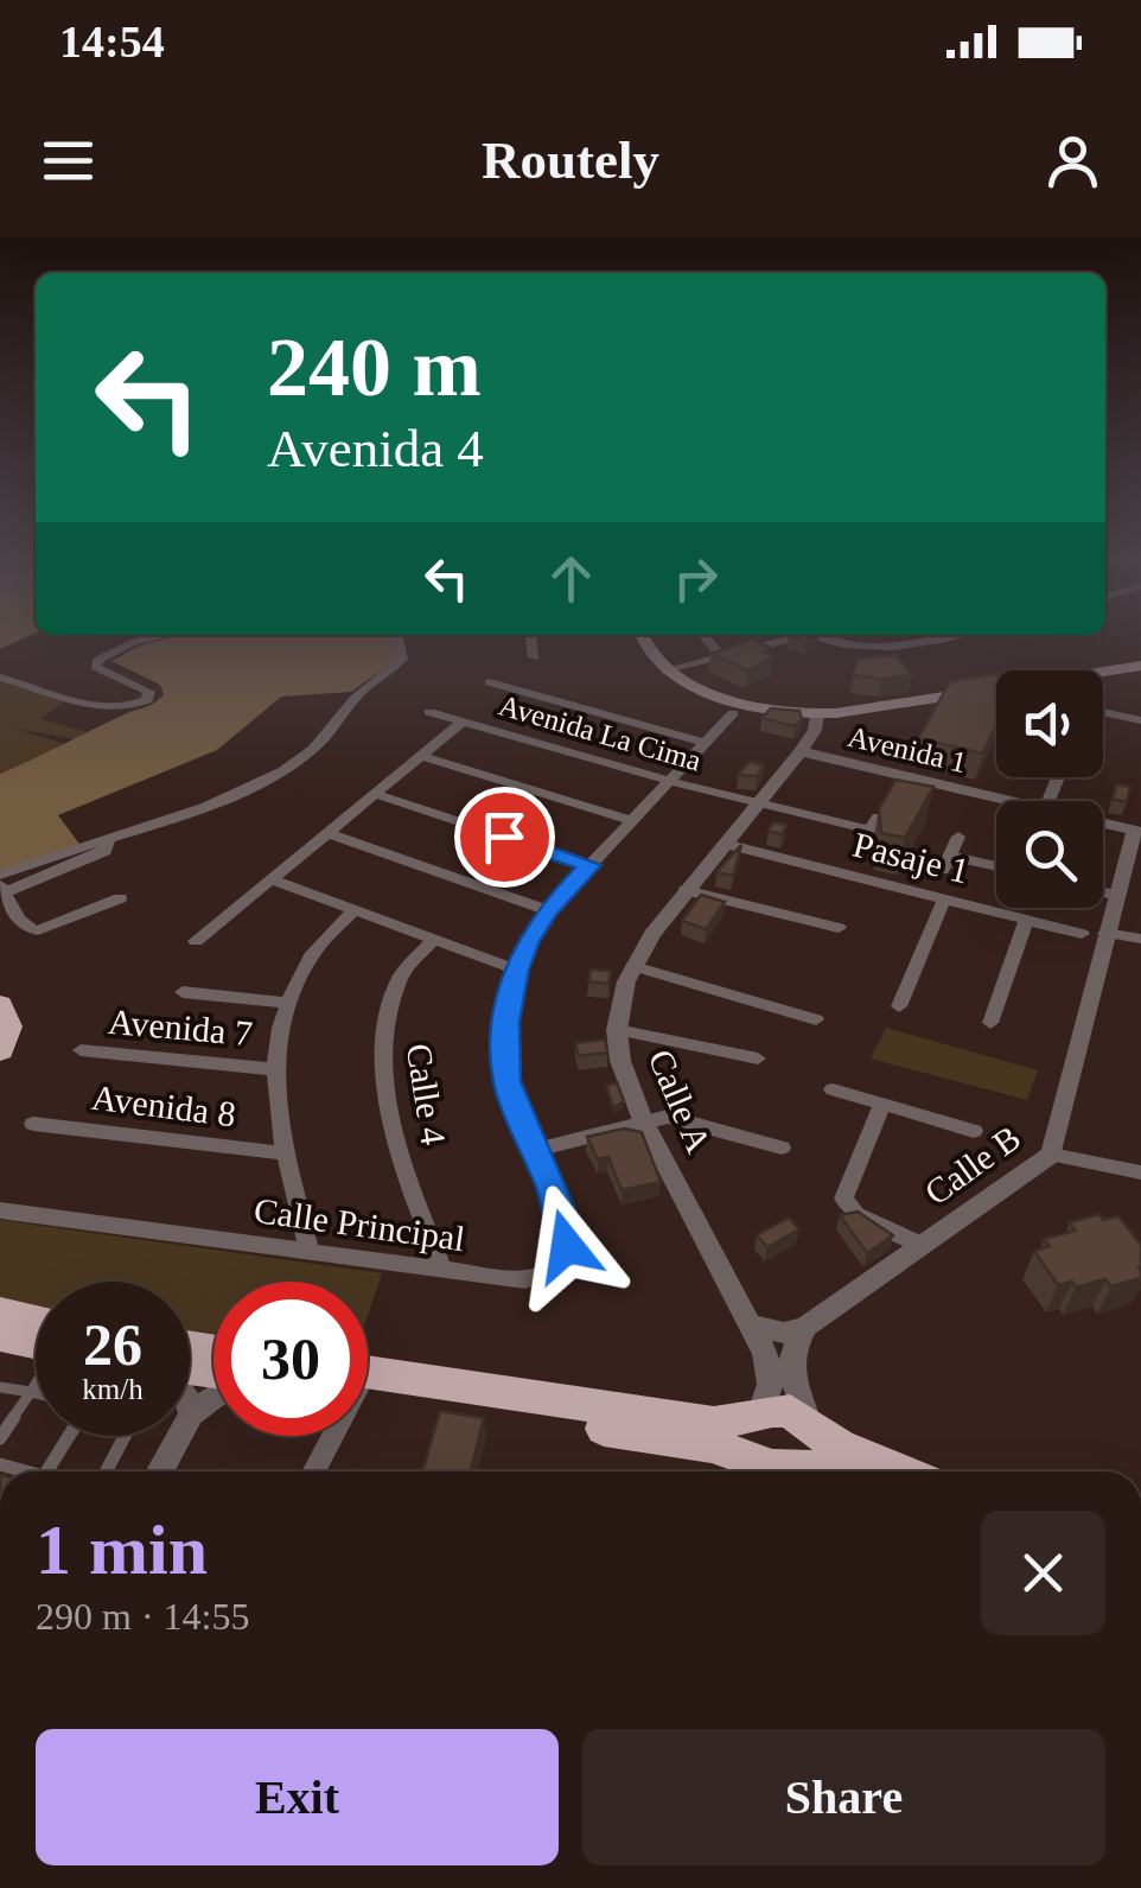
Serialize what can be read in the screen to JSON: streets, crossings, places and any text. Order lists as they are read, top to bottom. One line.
{"streets":{"street":["Avenida La Cima","Avenida 1","Pasaje 1","Avenida 7","Calle 4","Calle A","Avenida 8","Calle B","Calle Principal"]},"crossings":[["Avenida La Cima","Calle A"],["Avenida La Cima","Calle Principal"],["Avenida 1","Calle A"],["Avenida 1","Calle B"],["Pasaje 1","Calle A"],["Pasaje 1","Calle B"],["Calle 4","Calle Principal"]],"page":{"status":"14:54","header":"Routely","turn":["240 m","Avenida 4"],"speed":"26 km/h","limit":"30","heading":["1 min","290 m · 14:55"],"buttons":["Exit","Share"]}}
